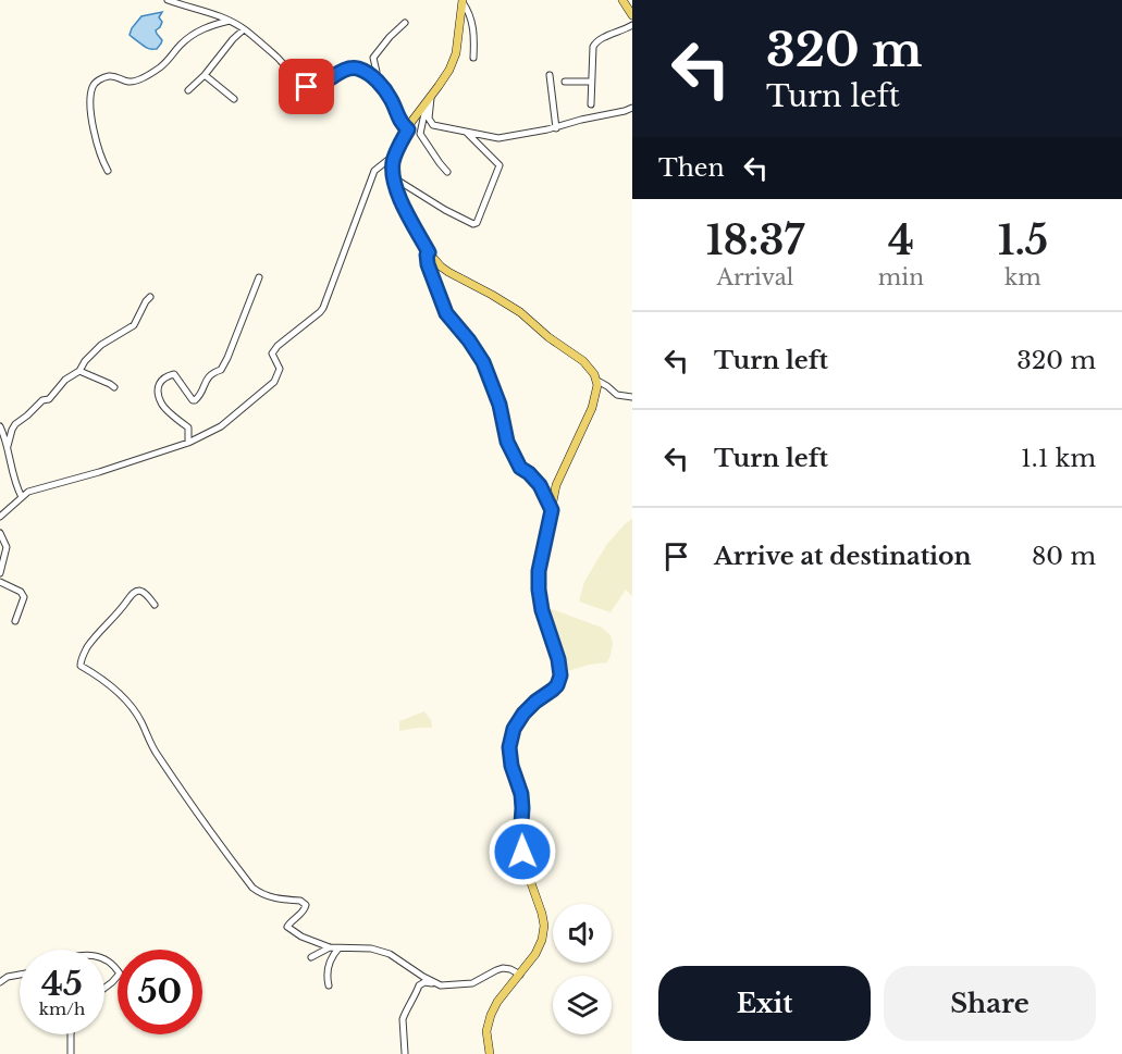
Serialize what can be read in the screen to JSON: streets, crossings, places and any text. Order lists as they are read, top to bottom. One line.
{"page":{"turn":["320 m","Turn left"],"then":"Then","eta":["18:37","Arrival","4","min","1.5","km"],"list":[{"name":"Turn left","value":"320 m"},{"name":"Turn left","value":"1.1 km"},{"name":"Arrive at destination","value":"80 m"}],"speed":"45 km/h","limit":"50","buttons":["Exit","Share"]}}
